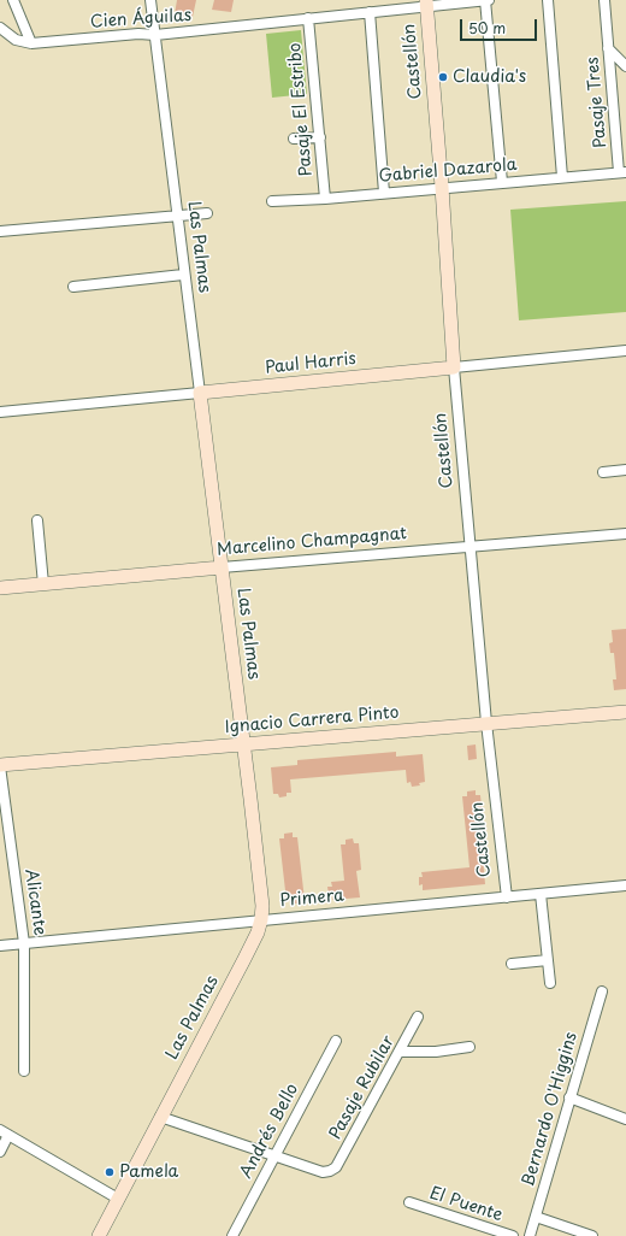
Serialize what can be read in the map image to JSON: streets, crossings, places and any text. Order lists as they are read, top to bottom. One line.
{"streets":{"main road":["Castellón","Las Palmas","Paul Harris","Marcelino Champagnat","Ignacio Carrera Pinto"],"street":["Cien Águilas","Pasaje Tres","Pasaje El Estribo","Gabriel Dazarola","Primera","Alicante","Pasaje Rubilar","Bernardo O'Higgins","Andrés Bello","El Puente"]},"crossings":[["Cien Águilas","Castellón"],["Cien Águilas","Pasaje El Estribo"],["Cien Águilas","Las Palmas"],["Castellón","Gabriel Dazarola"],["Castellón","Paul Harris"],["Castellón","Marcelino Champagnat"],["Castellón","Ignacio Carrera Pinto"],["Castellón","Primera"],["Pasaje Tres","Gabriel Dazarola"],["Pasaje El Estribo","Gabriel Dazarola"],["Las Palmas","Paul Harris"],["Las Palmas","Marcelino Champagnat"],["Las Palmas","Ignacio Carrera Pinto"],["Las Palmas","Primera"],["Ignacio Carrera Pinto","Alicante"],["Primera","Alicante"],["Pasaje Rubilar","Andrés Bello"]],"places":["Claudia's","Pamela"],"scale_bar":"50 m"}
